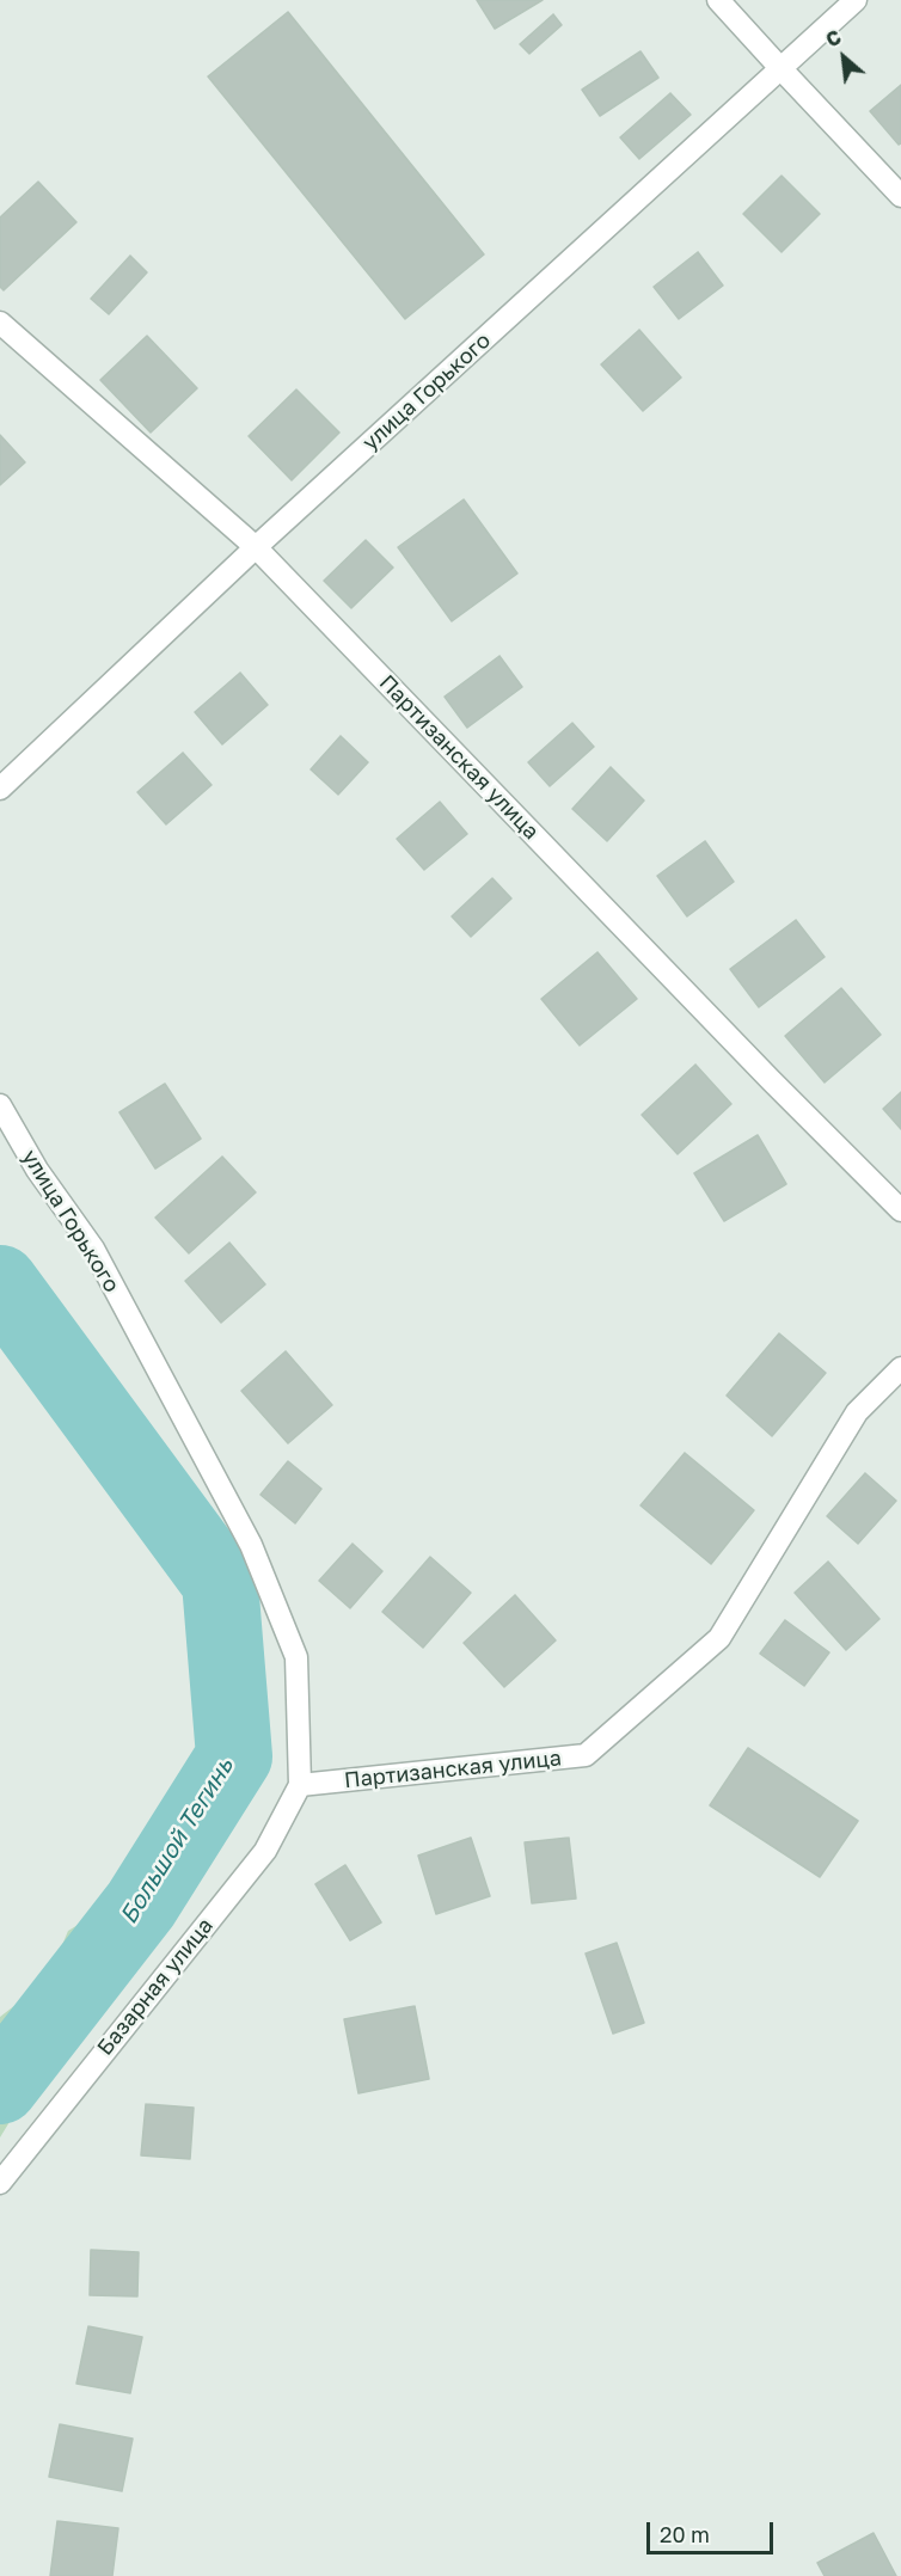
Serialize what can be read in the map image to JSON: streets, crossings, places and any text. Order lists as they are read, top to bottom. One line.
{"streets":{"street":["улица Горького","Партизанская улица","Базарная улица"]},"crossings":[["улица Горького","Партизанская улица"],["улица Горького","Базарная улица"],["Партизанская улица","Базарная улица"]],"water":["Большой Тегинь"],"scale_bar":"20 m","north":"top left"}
